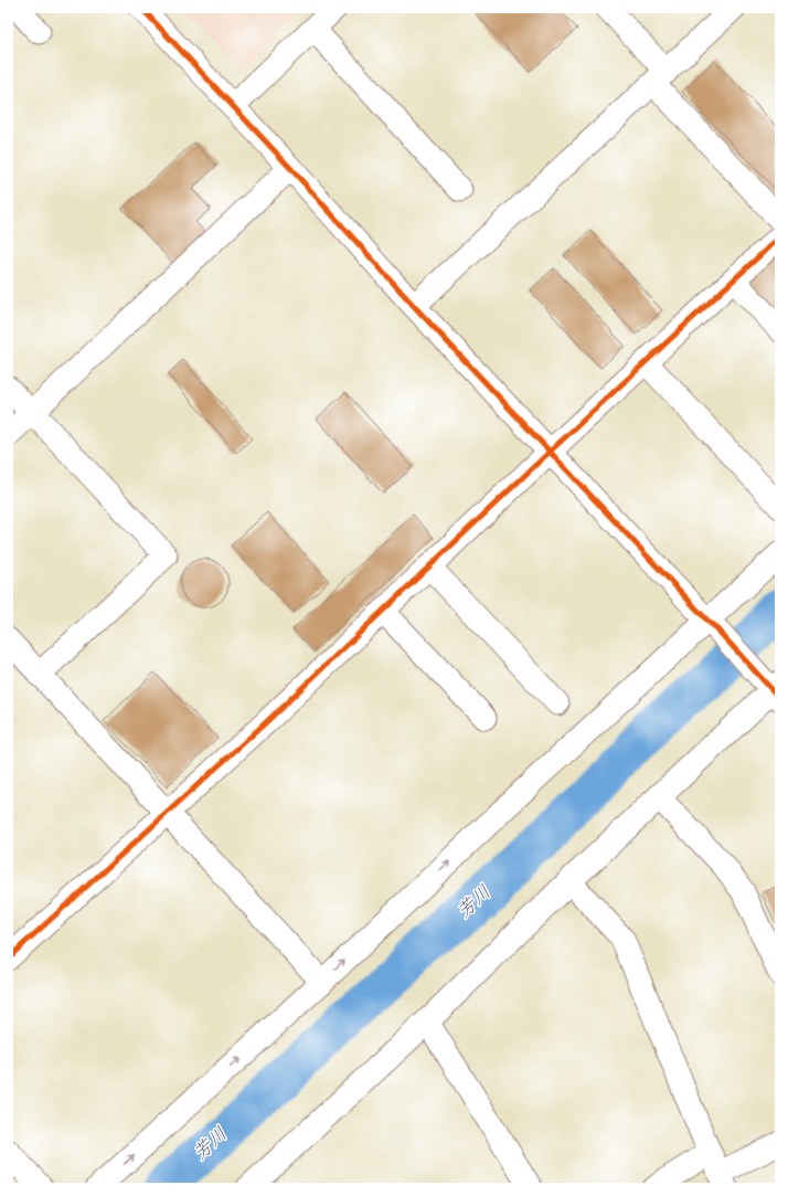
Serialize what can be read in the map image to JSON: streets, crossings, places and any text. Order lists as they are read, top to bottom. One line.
{"water":["芳川"]}
